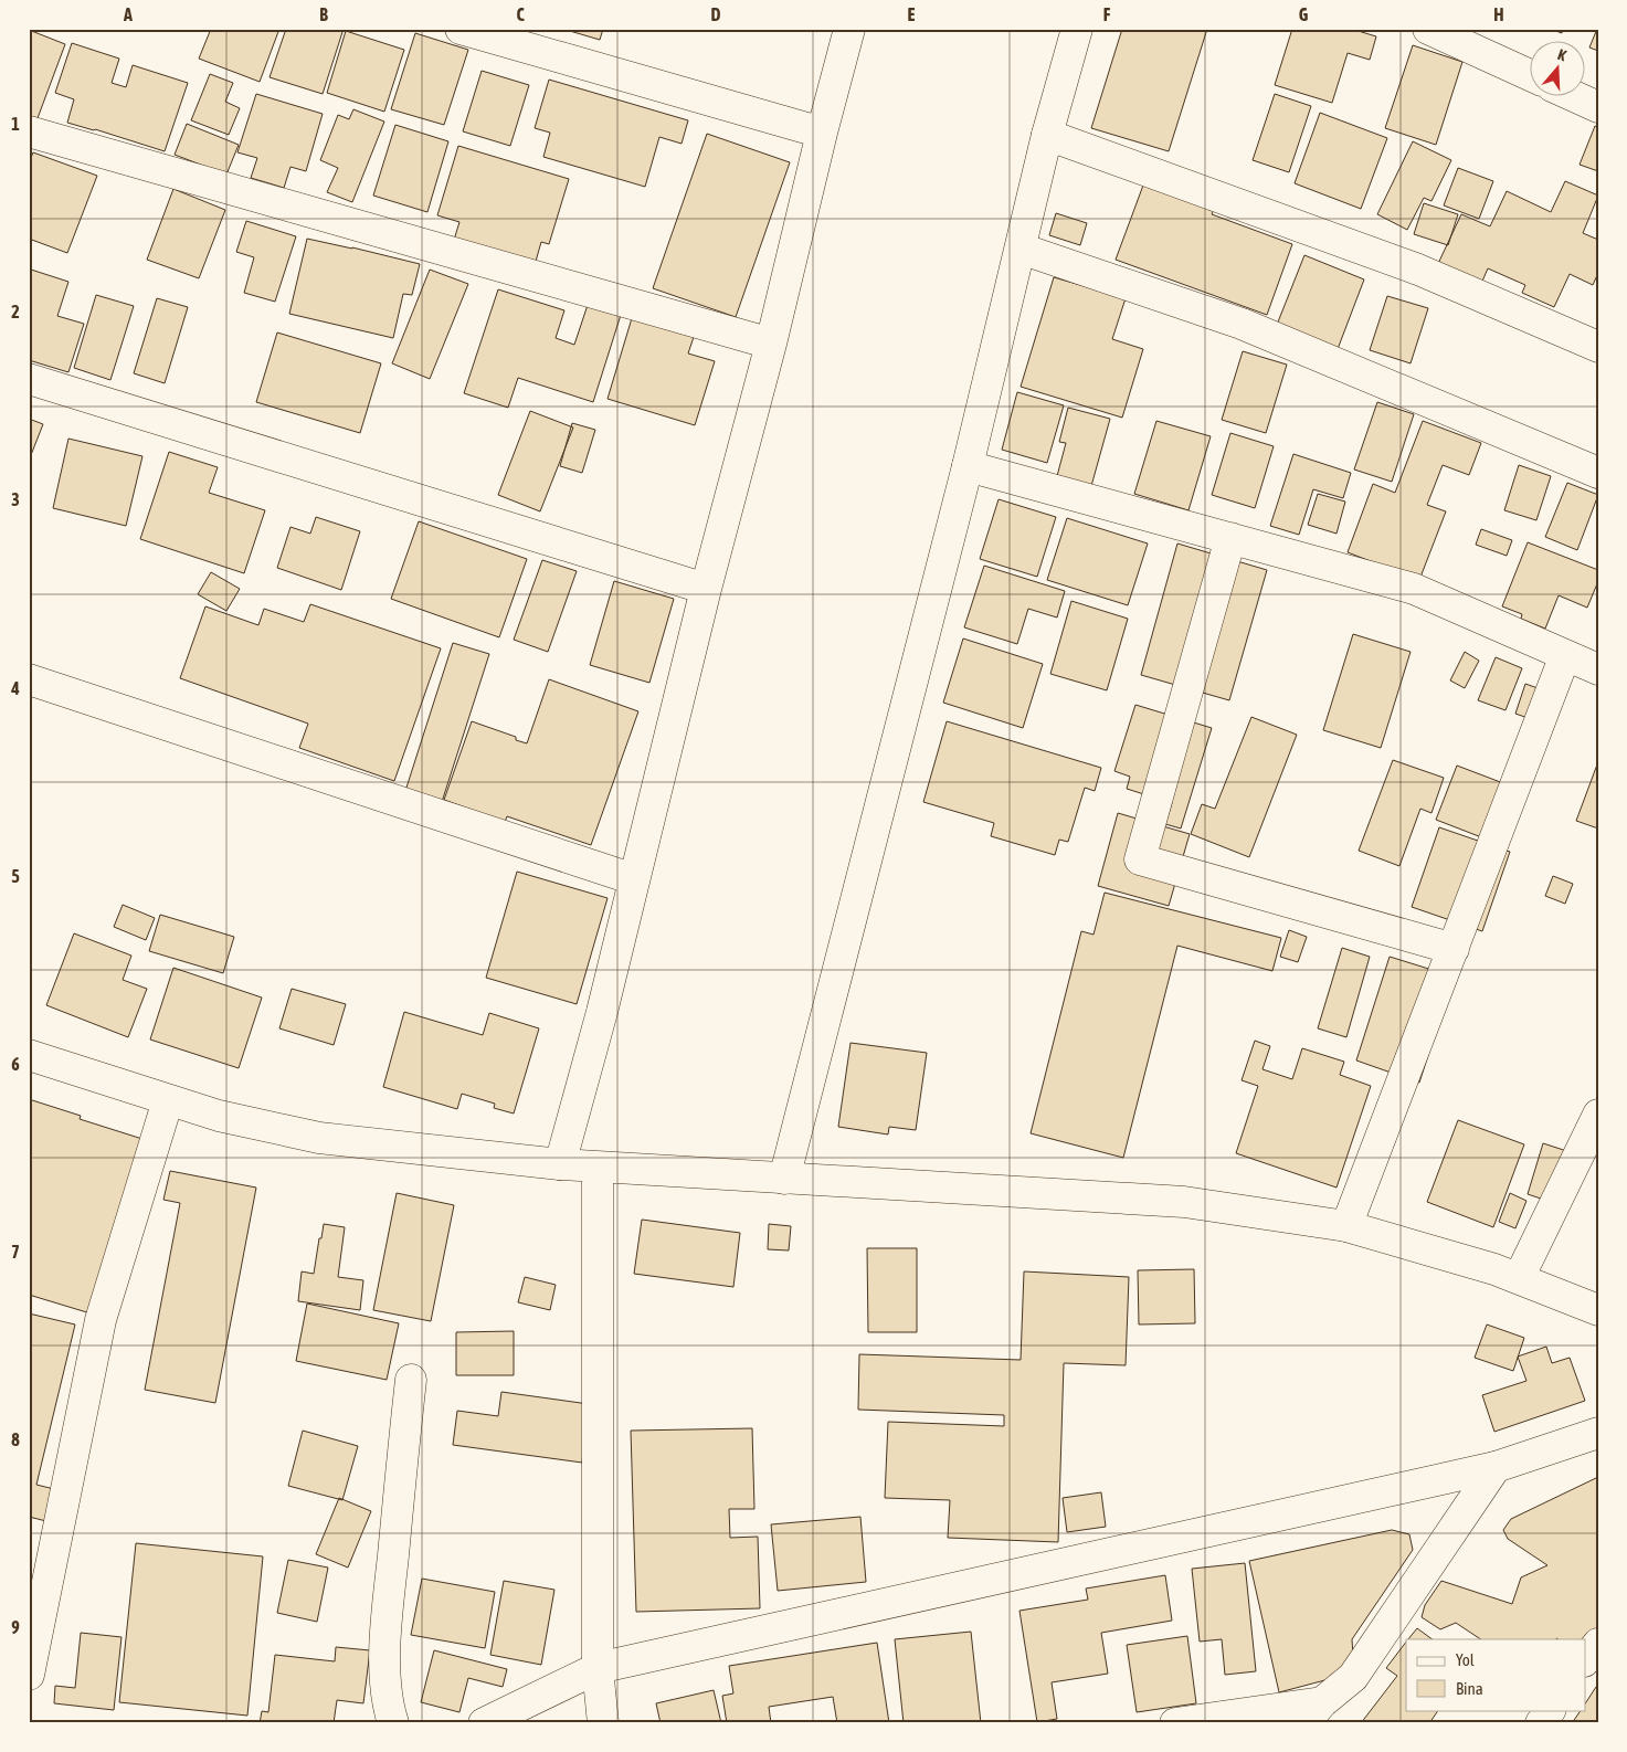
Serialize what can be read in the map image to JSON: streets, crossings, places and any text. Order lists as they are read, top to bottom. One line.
{"legend":["Yol","Bina"],"north":"top","grid":{"columns":["A","B","C","D","E","F","G","H"],"rows":["1","2","3","4","5","6","7","8","9"]}}
